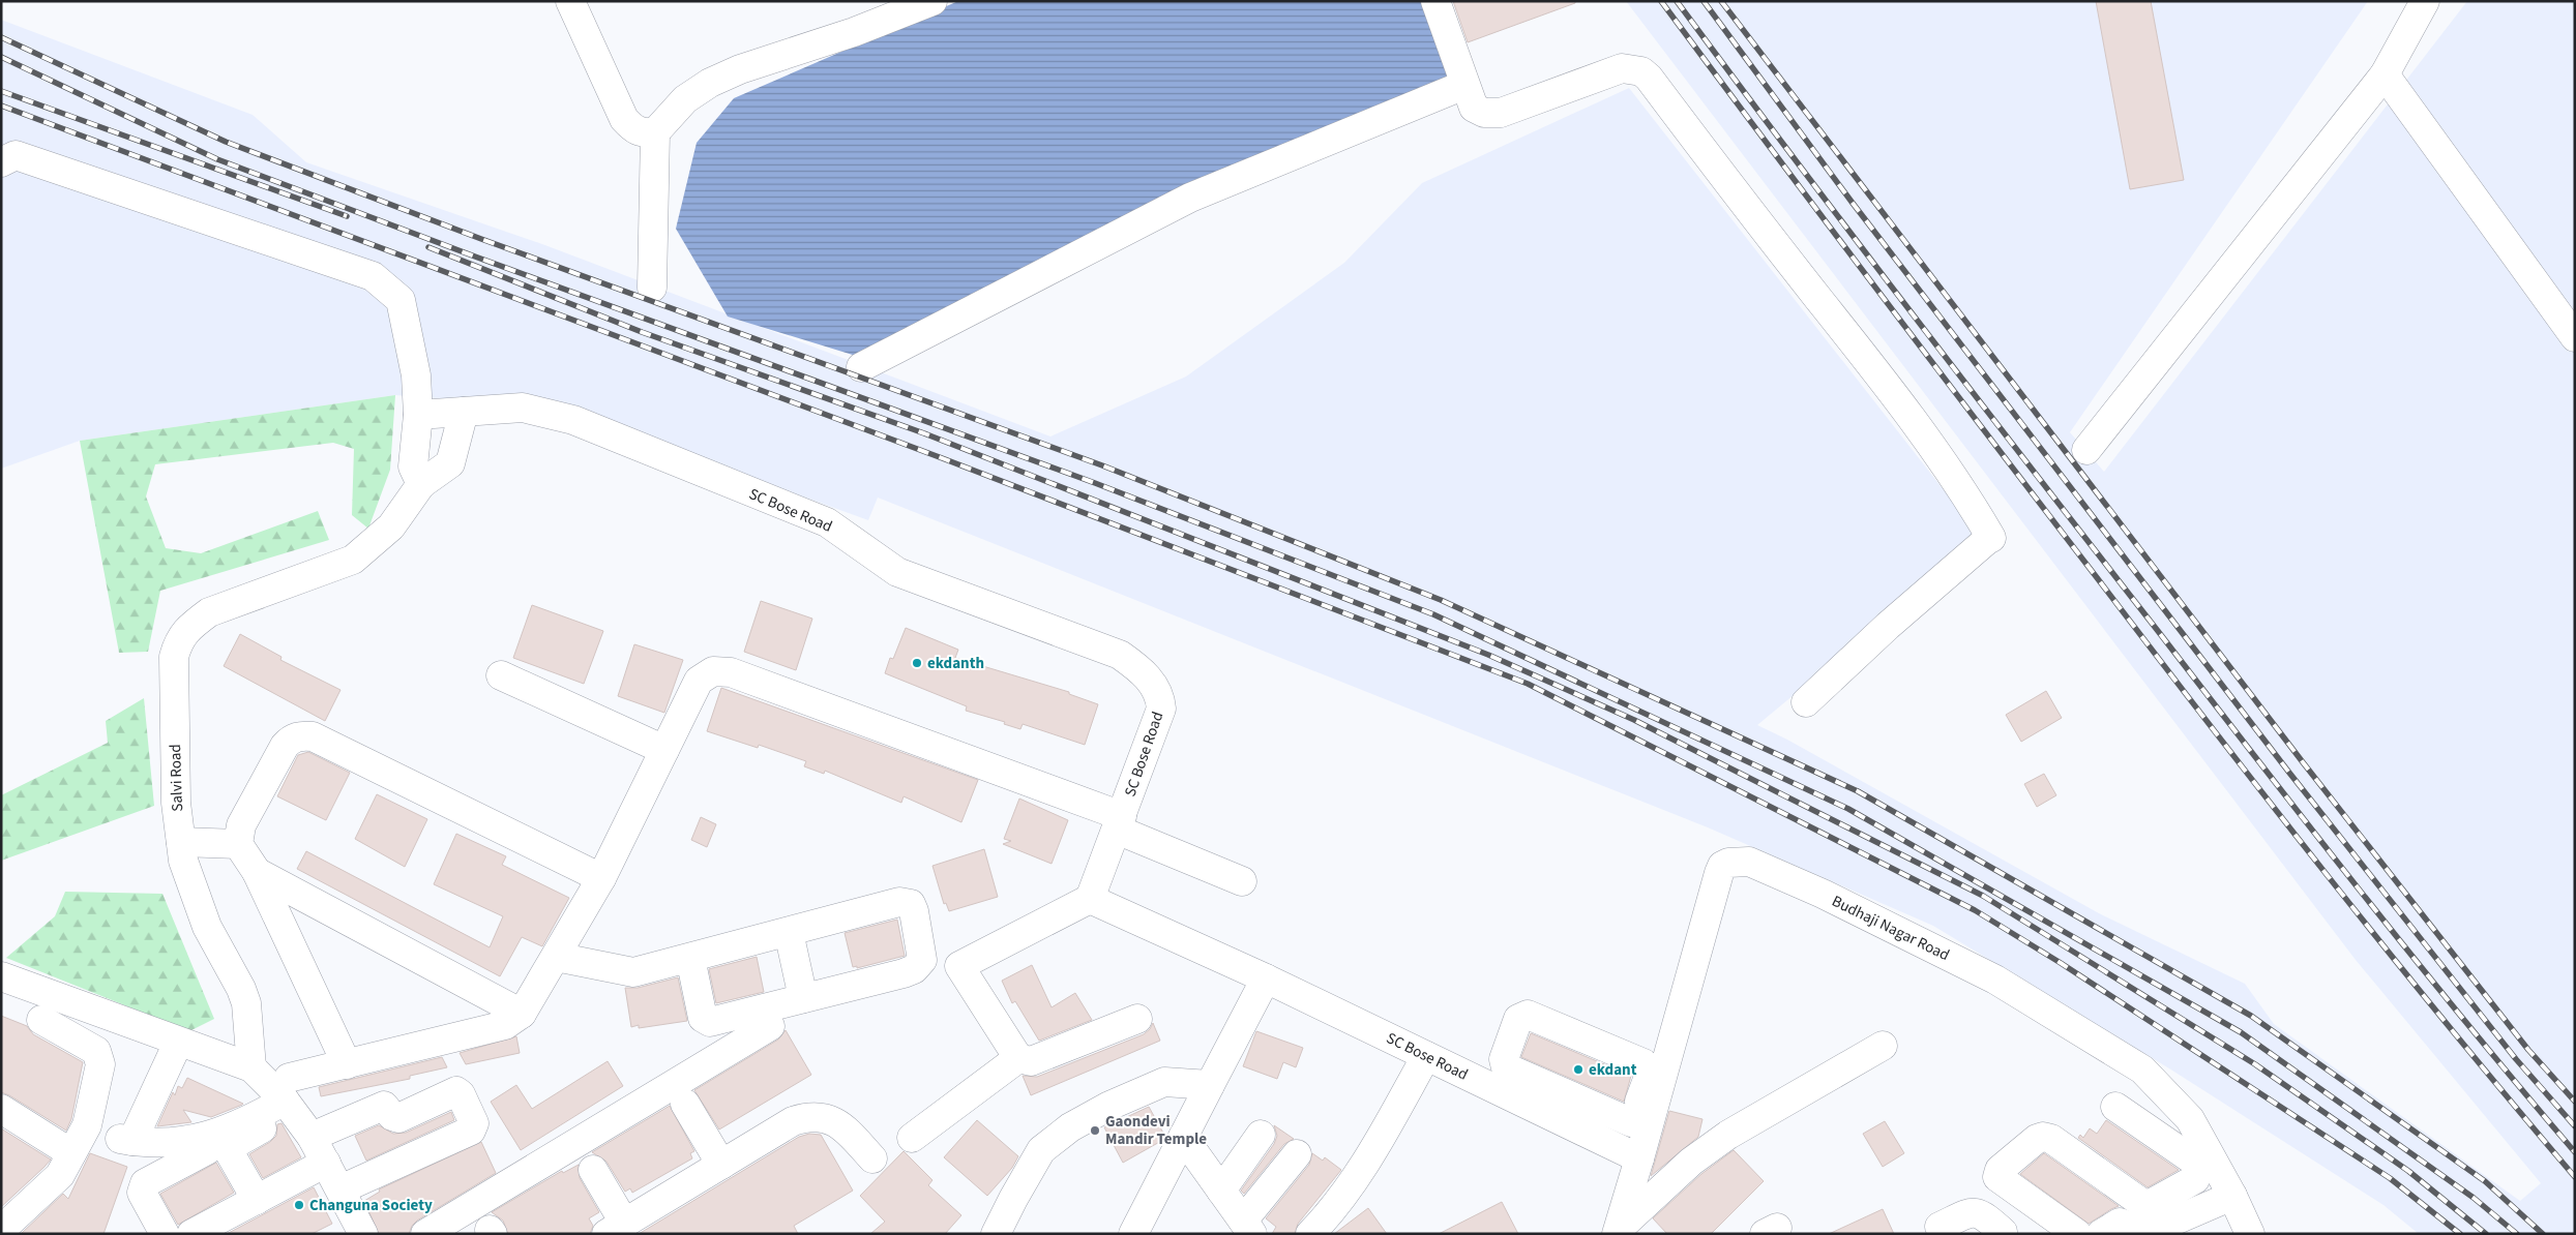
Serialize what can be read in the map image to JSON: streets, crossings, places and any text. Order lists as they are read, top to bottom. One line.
{"streets":{"street":["SC Bose Road","Salvi Road","Budhaji Nagar Road"]},"crossings":[["SC Bose Road","Salvi Road"],["SC Bose Road","Budhaji Nagar Road"]],"places":["ekdanth","ekdant","Gaondevi Mandir Temple","Changuna Society"]}
